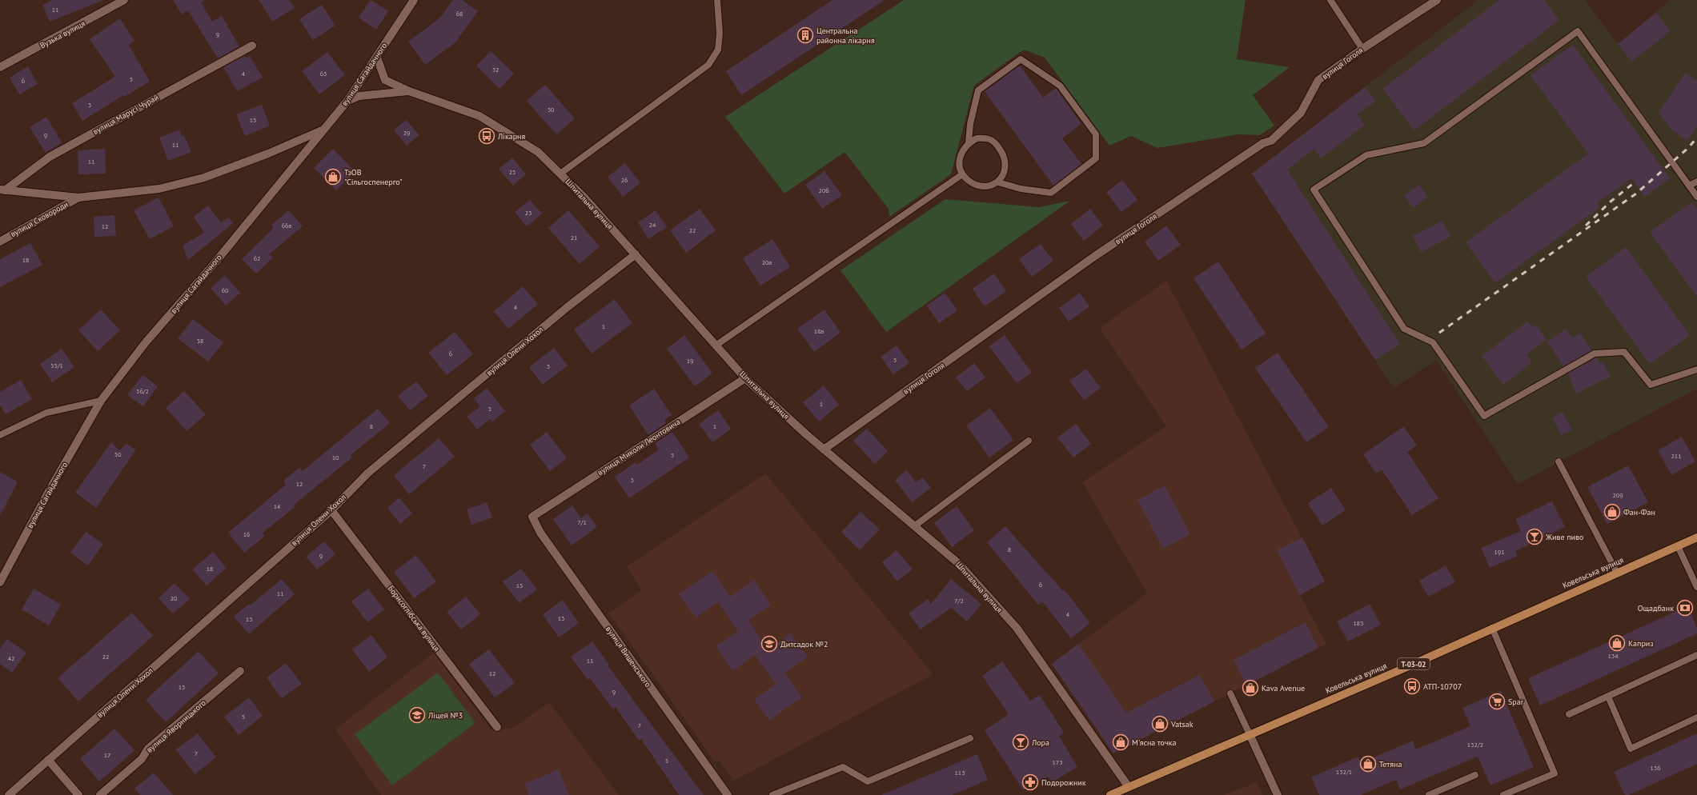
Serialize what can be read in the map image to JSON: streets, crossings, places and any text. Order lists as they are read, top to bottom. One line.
{"streets":{"main road":["Ковельська вулиця","Т-03-02"],"street":["Вузька вулиця","вулиця Гоголя","вулиця Сагайдачного","вулиця Марусі Чурай","Шпитальна вулиця","вулиця Сковороди","вулиця Олени Хохол","вулиця Миколи Леонтовича","Борисоглібська вулиця","вулиця Вишенського","вулиця Яворницького"]},"crossings":[["вулиця Гоголя","Шпитальна вулиця"],["вулиця Сагайдачного","Шпитальна вулиця"],["Шпитальна вулиця","вулиця Олени Хохол"],["Шпитальна вулиця","вулиця Миколи Леонтовича"],["Шпитальна вулиця","Ковельська вулиця"],["вулиця Олени Хохол","Борисоглібська вулиця"],["вулиця Миколи Леонтовича","вулиця Вишенського"]],"places":{"building":["Центральна районна лікарня"],"bus stop":["Лікарня","АТП-10707"],"shop":["ТзОВ \"Сільгоспенерго\"","Фан-Фан","Каприз","Kava Avenue","Vatsak","М'ясна точка","Тетяна"],"bar":["Живе пиво","Лора"],"bank":["Ощадбанк"],"school or university":["Дитсадок №2","Ліцей №3"],"supermarket":["Spar"],"pharmacy":["Подорожник"]},"house_numbers":["11","68","9","32","4","65","5","6","3","30","15","29","9","11","11","25","26","20б","23","24","66а","12","22","21","62","18","20а","60","4","1","18а","58","6","3","19","55/1","3","56/2","1","5","8","1","50","3","211","10","7","5","12","209","14","7/1","16","8","191","9","18","6","15","11","20","7/2","4","13","13","185","134","22","42","11","12","15","9","5","7","132/2","7","17","5","173","136","132/1","113"]}
